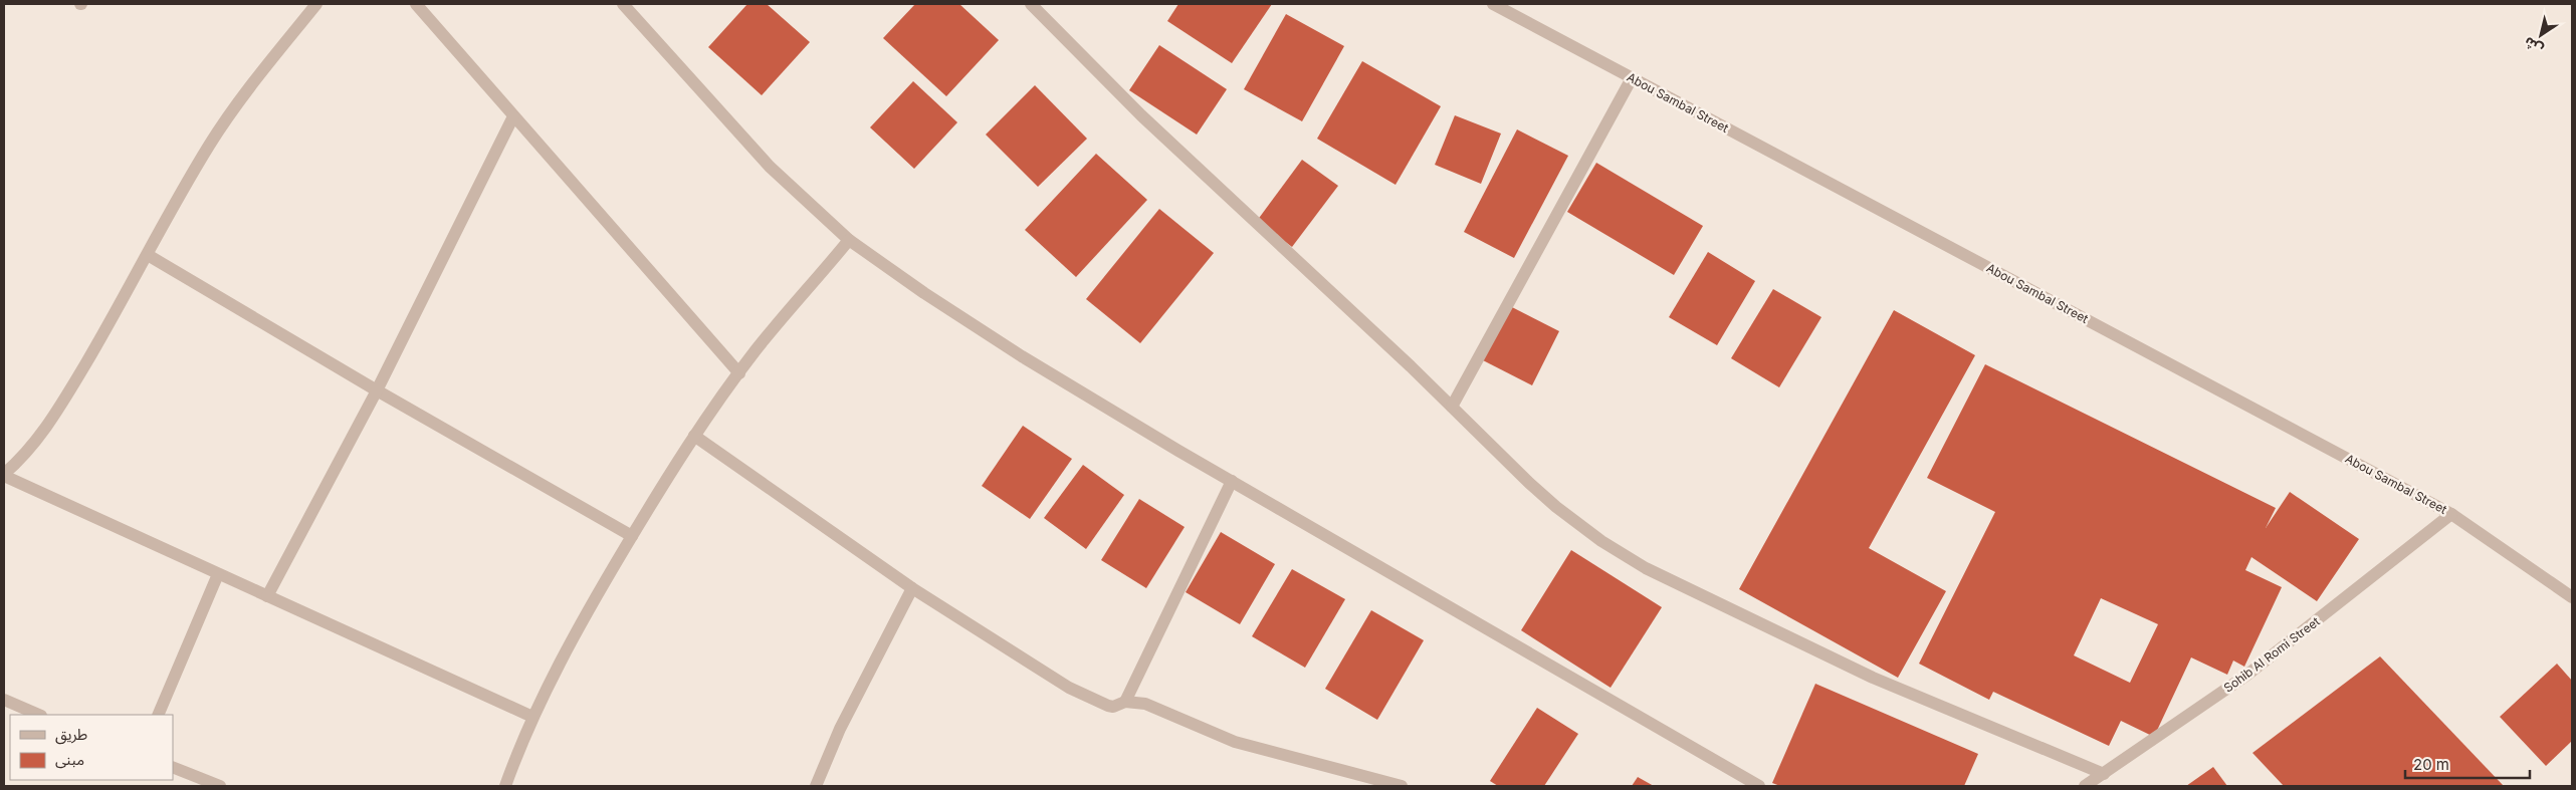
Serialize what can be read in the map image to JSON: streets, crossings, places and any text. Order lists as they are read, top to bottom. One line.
{"streets":{"street":["Abou Sambal Street","Sohib Al Romi Street"]},"crossings":[["Abou Sambal Street","Sohib Al Romi Street"]],"legend":["طريق","مبنى"],"scale_bar":"20 m","north":"bottom left"}
